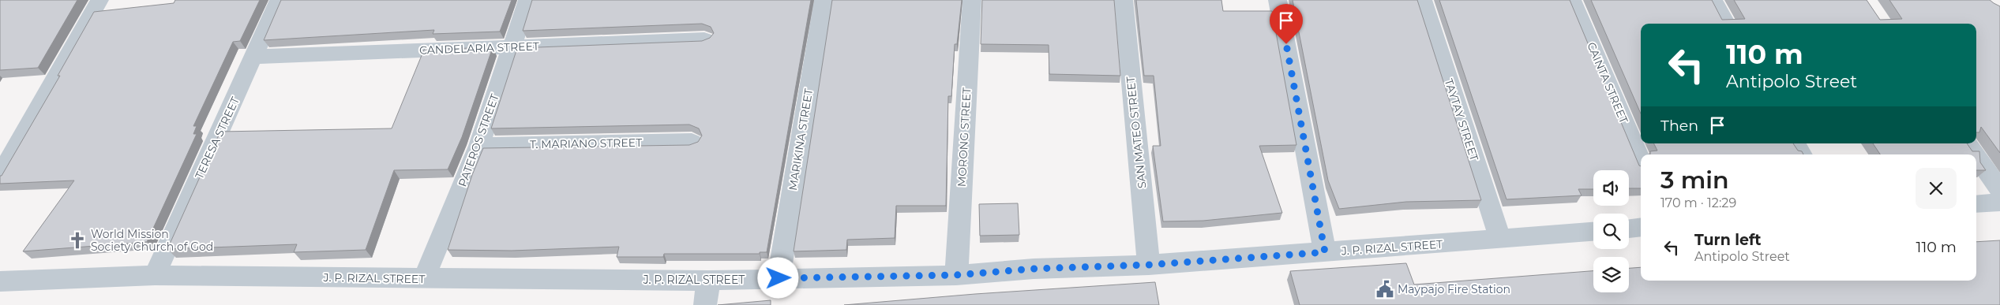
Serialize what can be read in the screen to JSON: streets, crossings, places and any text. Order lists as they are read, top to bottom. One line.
{"streets":{"street":["CANDELARIA STREET","CAINTA STREET","TAYTAY STREET","SAN MATEO STREET","MORONG STREET","TERESA STREET","MARIKINA STREET","PATEROS STREET","T. MARIANO STREET","J. P. RIZAL STREET"]},"crossings":[["CANDELARIA STREET","TERESA STREET"],["CANDELARIA STREET","PATEROS STREET"],["TAYTAY STREET","J. P. RIZAL STREET"],["SAN MATEO STREET","J. P. RIZAL STREET"],["MORONG STREET","J. P. RIZAL STREET"],["TERESA STREET","J. P. RIZAL STREET"],["MARIKINA STREET","J. P. RIZAL STREET"],["PATEROS STREET","T. MARIANO STREET"],["PATEROS STREET","J. P. RIZAL STREET"]],"places":{"church":["World Mission Society Church of God"],"public building":["Maypajo Fire Station"]},"page":{"turn":["110 m","Antipolo Street"],"then":"Then","heading":["3 min","170 m · 12:29"],"list":[{"name":"Turn left","note":"Antipolo Street","value":"110 m"}]}}
